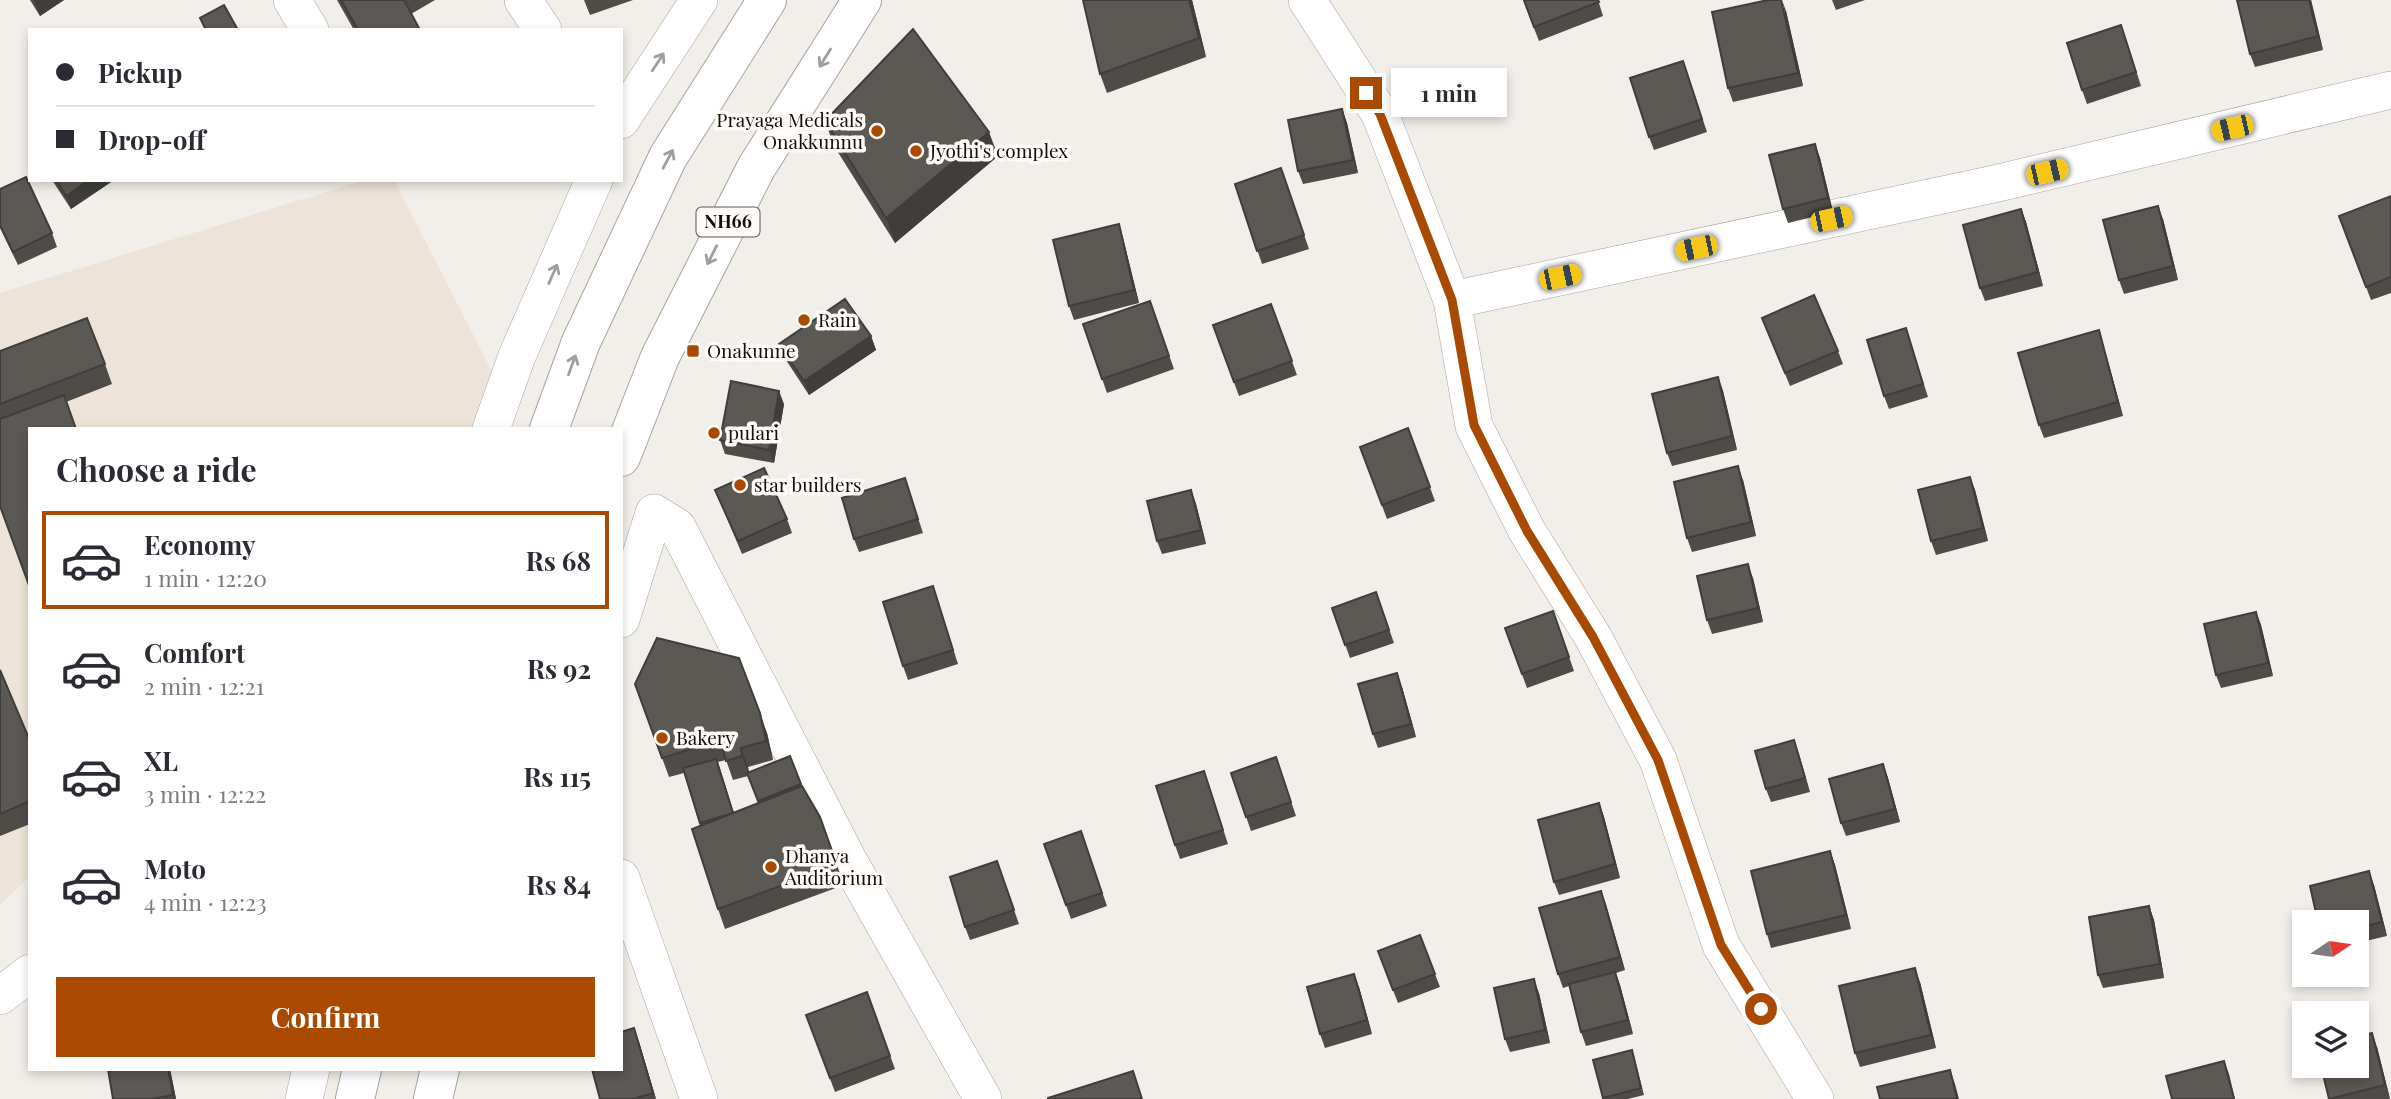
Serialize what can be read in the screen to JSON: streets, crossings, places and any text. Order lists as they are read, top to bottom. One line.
{"streets":{"highway":["NH66"]},"places":{"other":["Prayaga Medicals Onakkunnu","Jyothi's complex","Rain","pulari","star builders","Bakery","Dhanya Auditorium"],"transit":["Onakunne"]},"north":"right","page":{"banner":["Pickup","Drop-off"],"bubble":"1 min","heading":"Choose a ride","list":[{"name":"Economy","note":"1 min · 12:20","value":"Rs 68"},{"name":"Comfort","note":"2 min · 12:21","value":"Rs 92"},{"name":"XL","note":"3 min · 12:22","value":"Rs 115"},{"name":"Moto","note":"4 min · 12:23","value":"Rs 84"}],"buttons":"Confirm"}}
